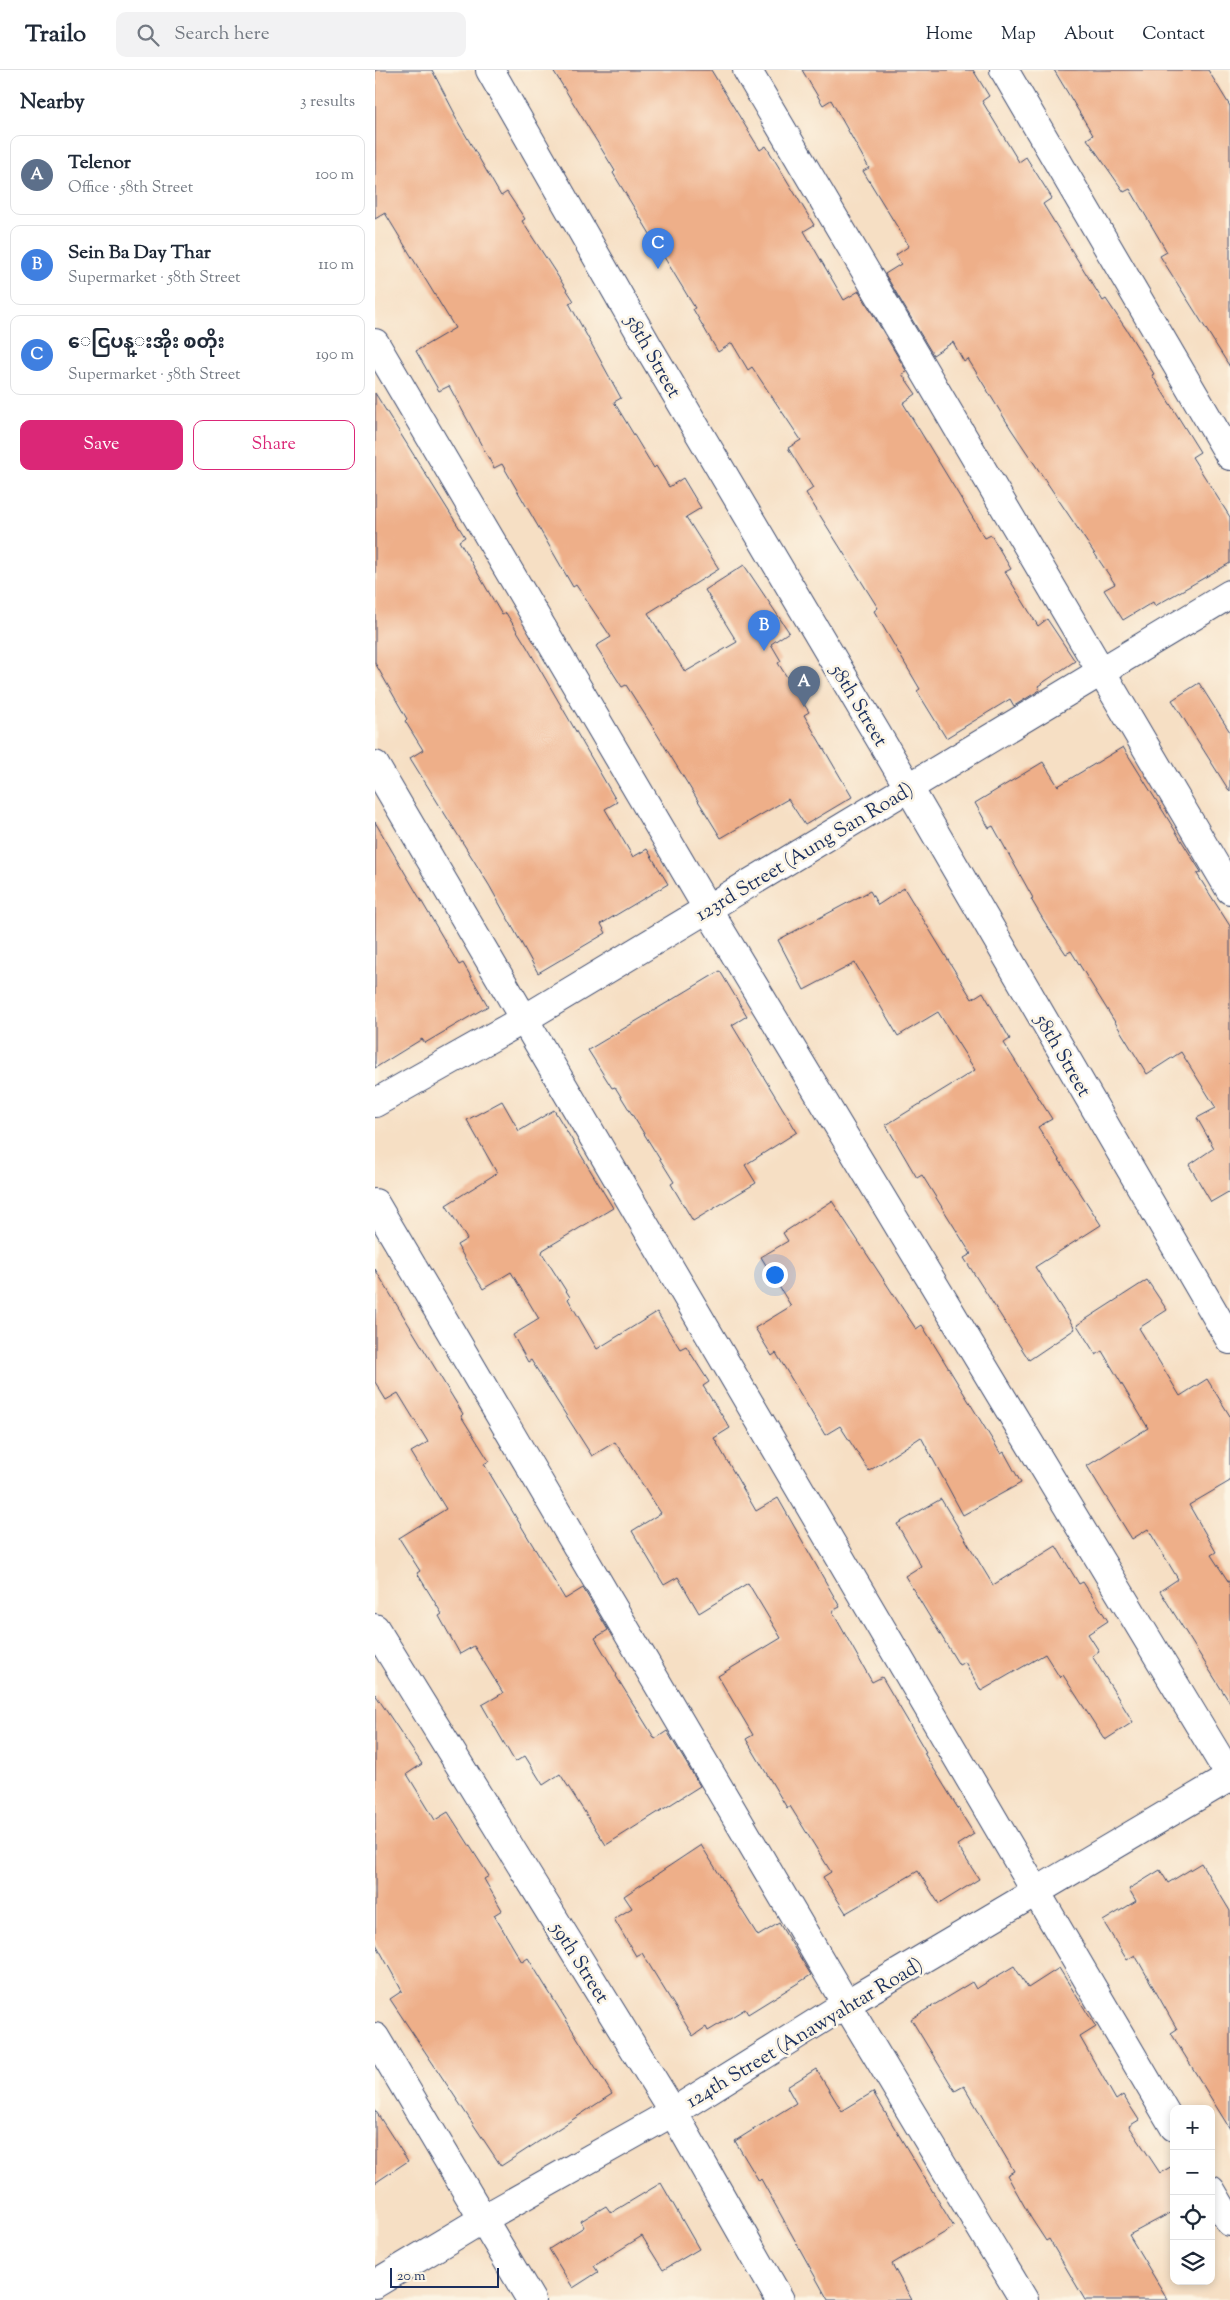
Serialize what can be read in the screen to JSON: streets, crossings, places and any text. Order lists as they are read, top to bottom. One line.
{"streets":{"street":["58th Street","123rd Street (Aung San Road)","59th Street","124th Street (Anawyahtar Road)"]},"crossings":[["58th Street","123rd Street (Aung San Road)"],["59th Street","124th Street (Anawyahtar Road)"]],"scale_bar":"20 m","page":{"header":"Trailo","search":"Search here","nav":["Home","Map","About","Contact"],"heading":["Nearby","3 results"],"list":[{"mark":"A","name":"Telenor","note":"Office · 58th Street","value":"100 m"},{"mark":"B","name":"Sein Ba Day Thar","note":"Supermarket · 58th Street","value":"110 m"},{"mark":"C","name":"ေငြပန္းအိုး စတိုး","note":"Supermarket · 58th Street","value":"190 m"}],"pins":["C","B","A"],"buttons":["Save","Share"],"map_buttons":["+","−"],"scale":"20 m"}}
